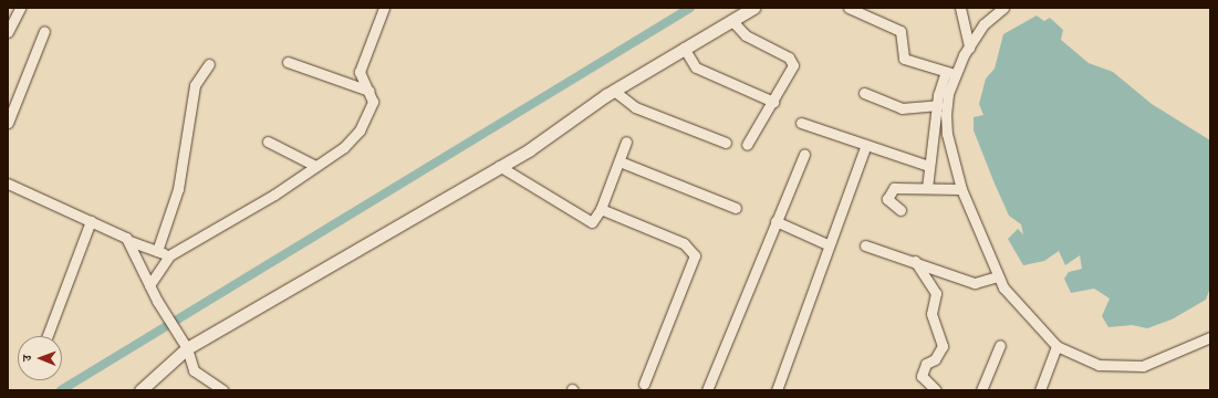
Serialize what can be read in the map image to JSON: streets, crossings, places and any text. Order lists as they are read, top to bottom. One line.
{"north":"left"}
